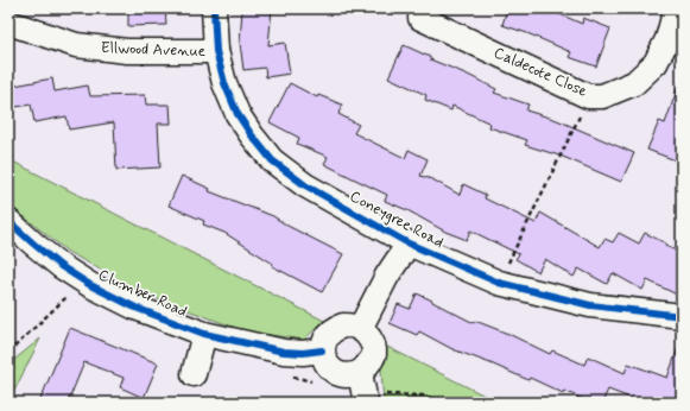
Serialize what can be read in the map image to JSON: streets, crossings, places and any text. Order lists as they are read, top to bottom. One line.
{"streets":{"street":["Ellwood Avenue","Caldecote Close","Coneygree Road","Clumber Road"]},"crossings":[["Ellwood Avenue","Coneygree Road"]]}
